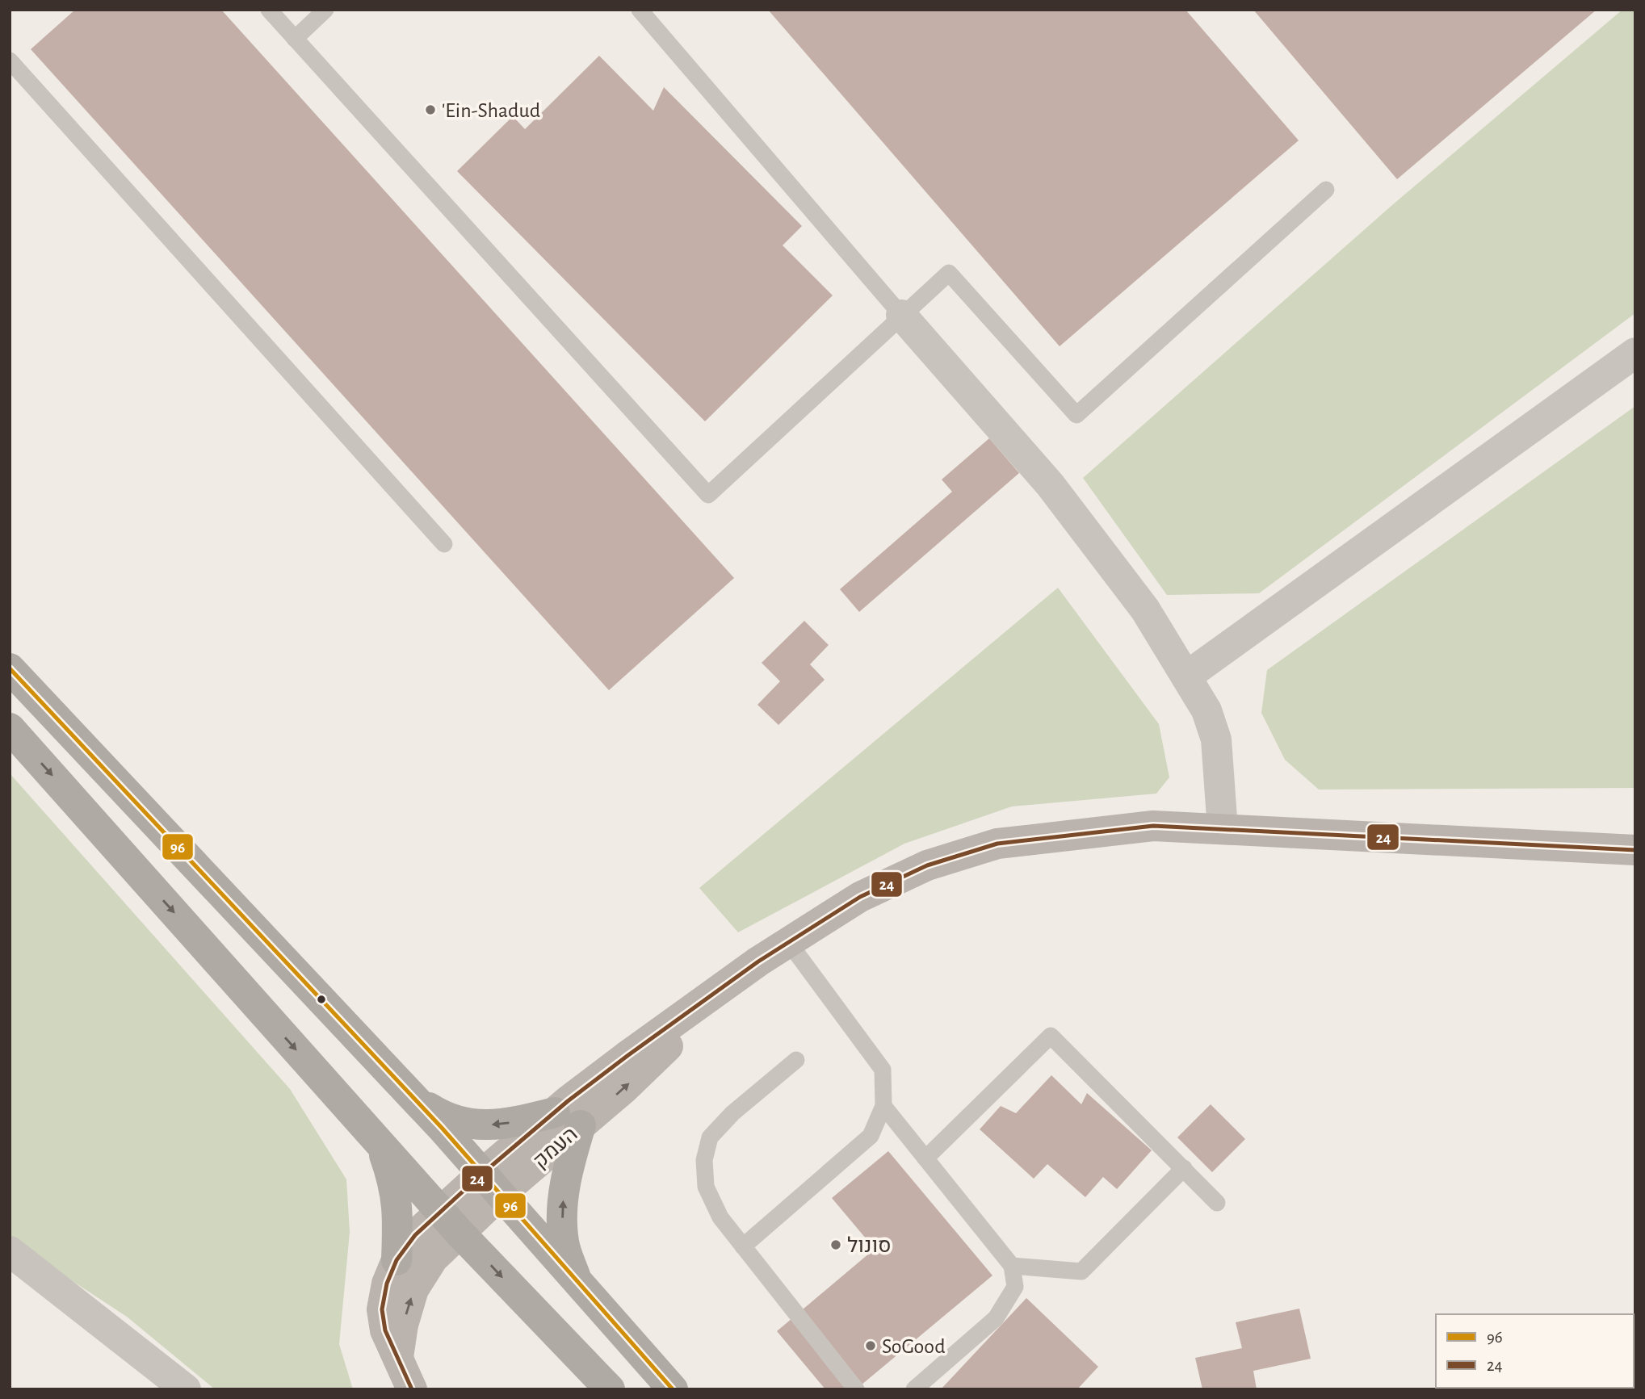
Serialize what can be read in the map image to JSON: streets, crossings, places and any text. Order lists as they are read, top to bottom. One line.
{"streets":{"main road":["העמק"]},"places":["'Ein-Shadud","סונול","SoGood"],"lines":["transit line 96","transit line 24"],"legend":["96","24"]}
